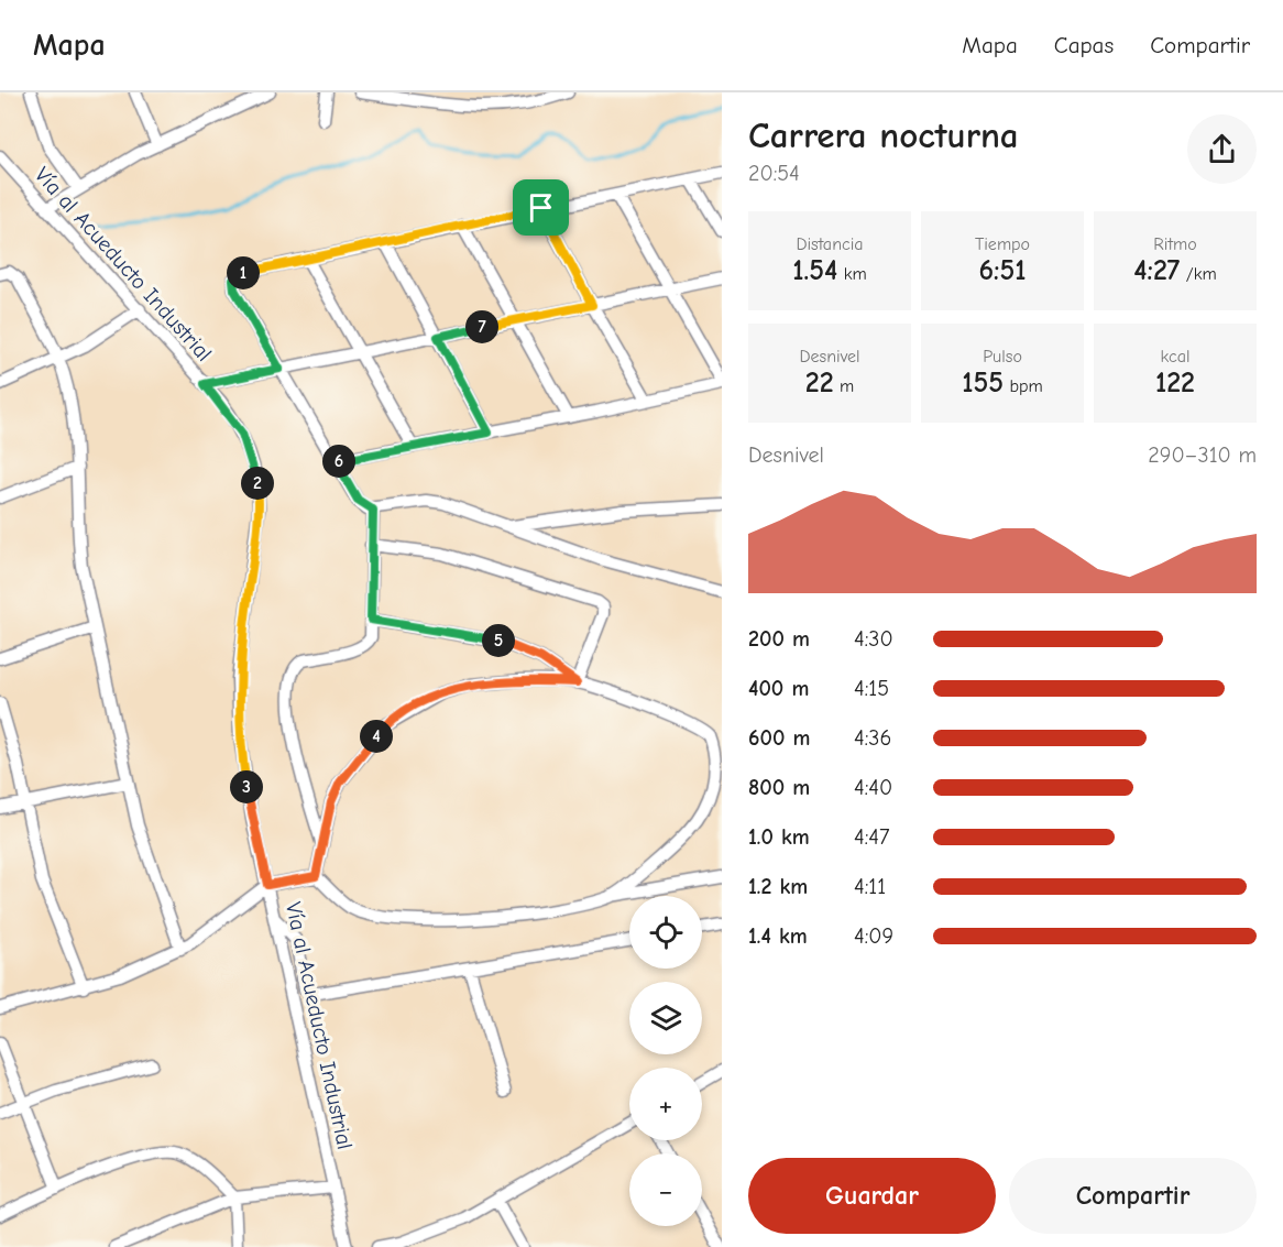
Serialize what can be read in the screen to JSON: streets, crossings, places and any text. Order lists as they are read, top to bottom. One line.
{"streets":{"street":["Vía al Acueducto Industrial"]},"page":{"header":"Mapa","nav":["Mapa","Capas","Compartir"],"heading":["Carrera nocturna","20:54"],"stats":[["Distancia","1.54 km"],["Tiempo","6:51"],["Ritmo","4:27 /km"],["Desnivel","22 m"],["Pulso","155 bpm"],["kcal","122"]],"pins":["1","7","6","2","5","4","3"],"chart":["Desnivel","290–310 m"],"list":[{"name":"200 m","note":"4:30"},{"name":"400 m","note":"4:15"},{"name":"600 m","note":"4:36"},{"name":"800 m","note":"4:40"},{"name":"1.0 km","note":"4:47"},{"name":"1.2 km","note":"4:11"},{"name":"1.4 km","note":"4:09"}],"map_buttons":["+","−"],"buttons":["Guardar","Compartir"]}}
